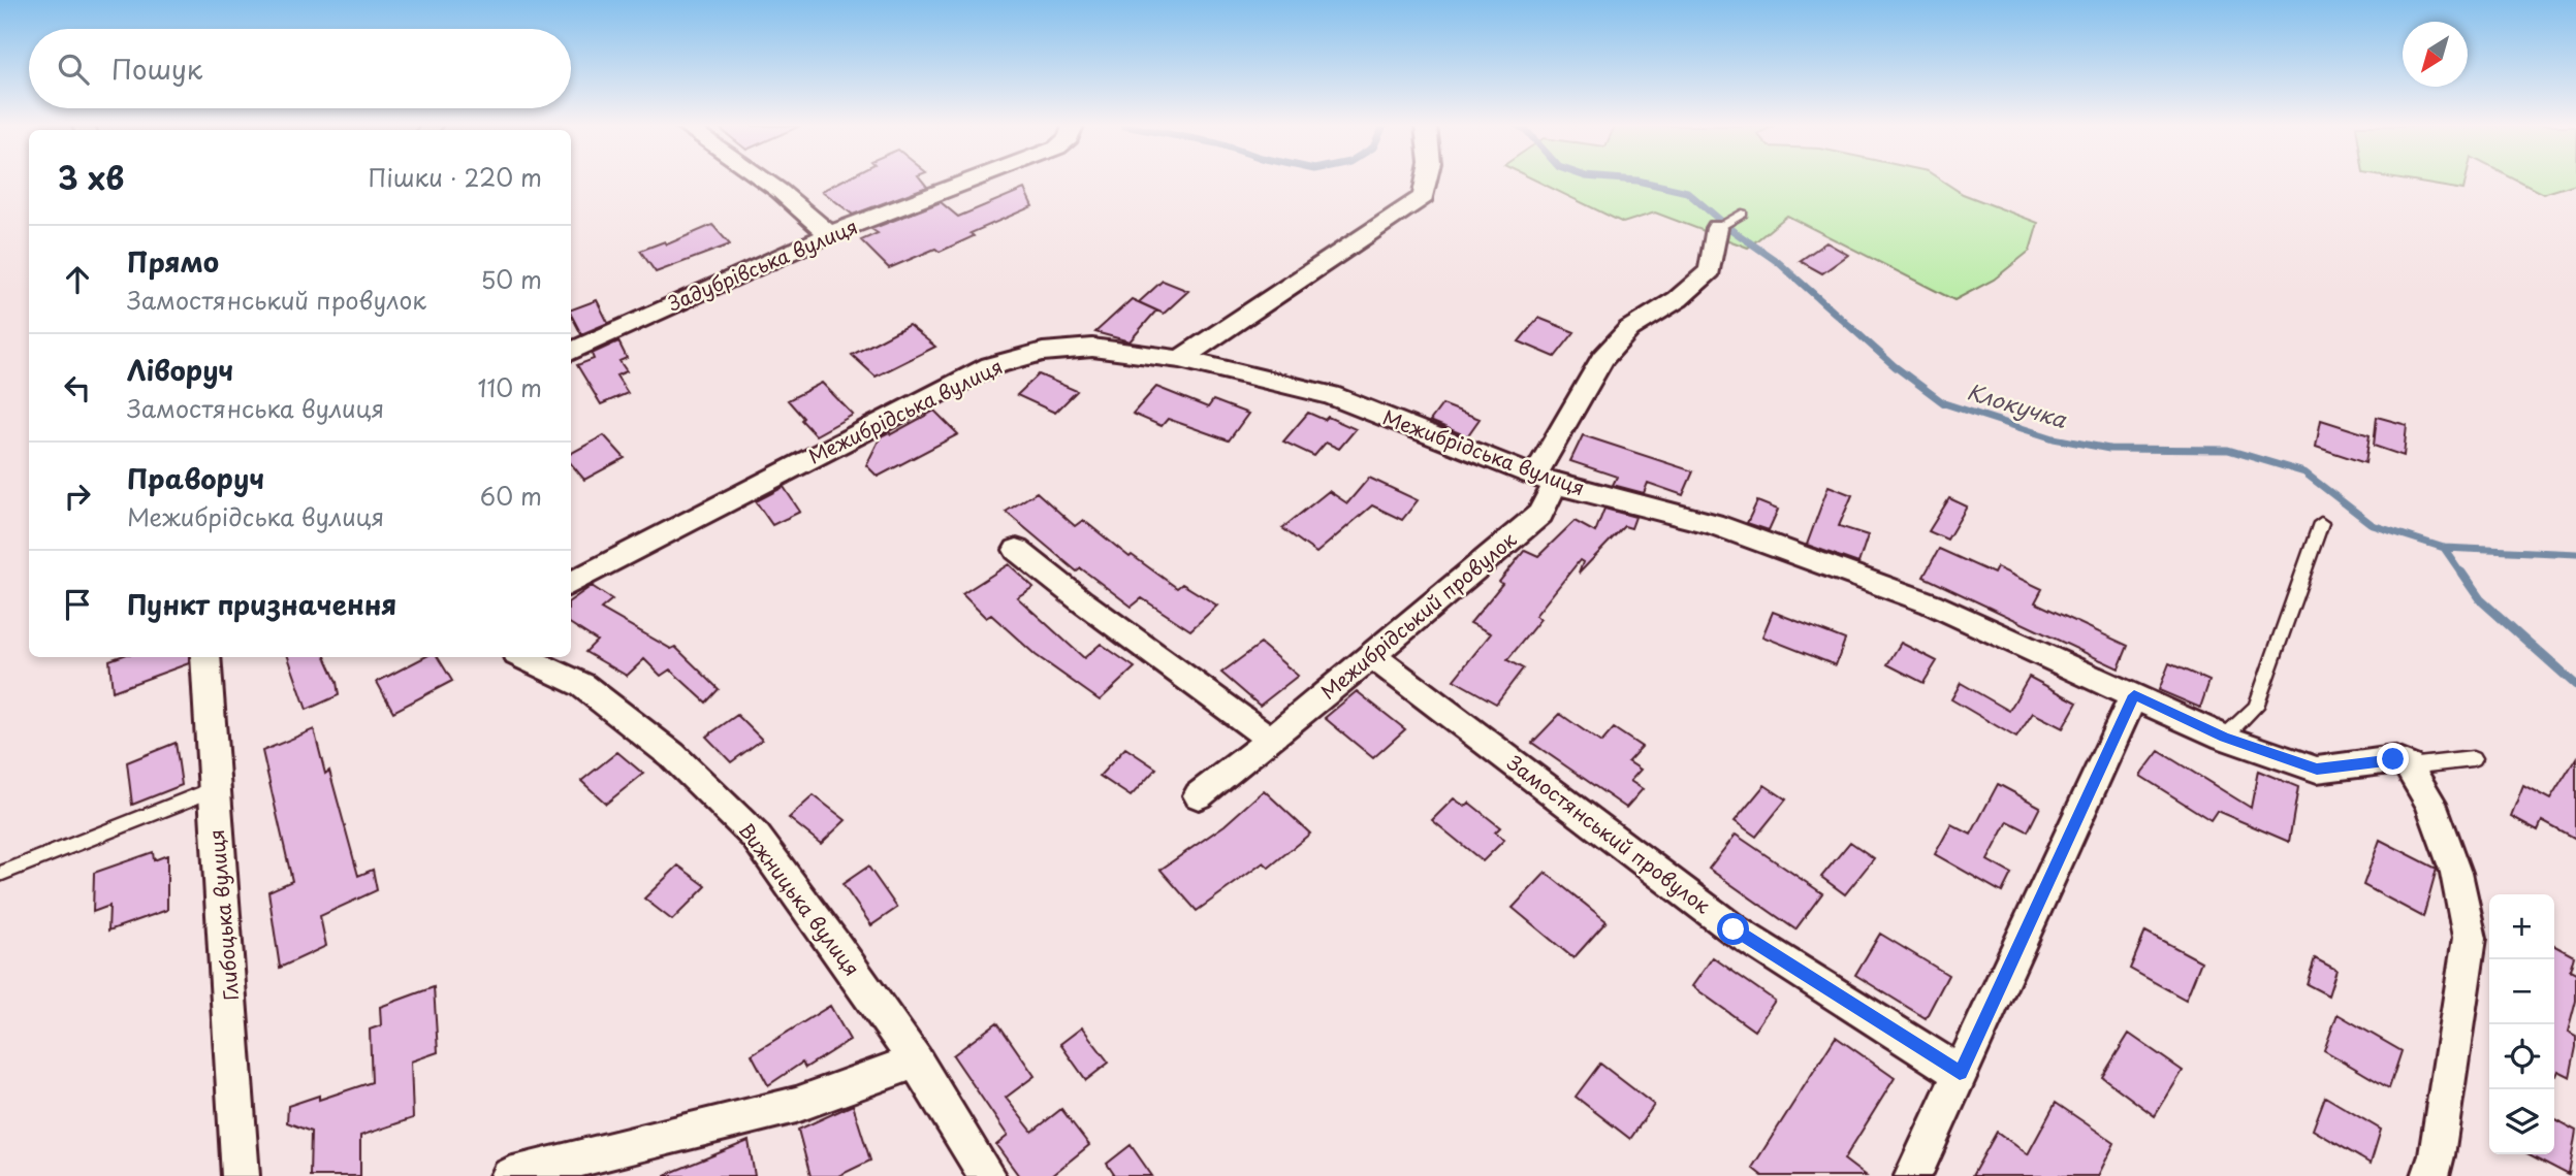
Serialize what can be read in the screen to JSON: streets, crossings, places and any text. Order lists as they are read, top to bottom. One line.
{"streets":{"street":["Задубрівська вулиця","Межибрідська вулиця","Межибрідський провулок","Замостянський провулок","Вижницька вулиця","Глибоцька вулиця"]},"crossings":[["Межибрідська вулиця","Межибрідський провулок"],["Межибрідський провулок","Замостянський провулок"]],"water":["Клокучка"],"north":"bottom left","page":{"search":"Пошук","heading":["3 хв","Пішки · 220 m"],"list":[["Прямо","Замостянський провулок","50 m"],["Ліворуч","Замостянська вулиця","110 m"],["Праворуч","Межибрідська вулиця","60 m"],"Пункт призначення"],"map_buttons":["+","−"]}}
